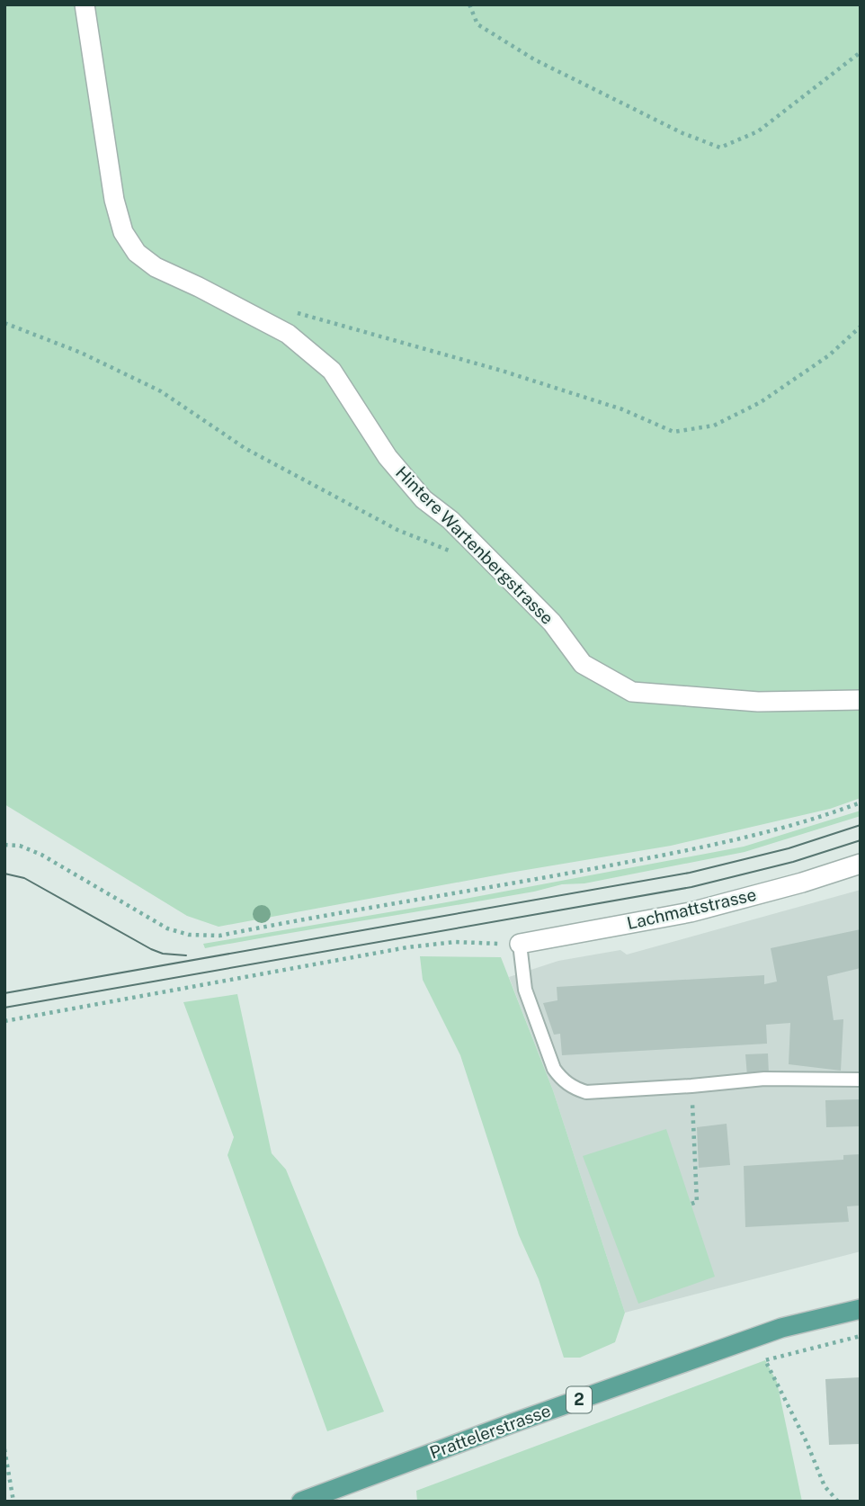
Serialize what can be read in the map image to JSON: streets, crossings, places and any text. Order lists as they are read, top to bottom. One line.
{"streets":{"main road":["2","Prattelerstrasse"],"street":["Hintere Wartenbergstrasse","Lachmattstrasse"]}}
